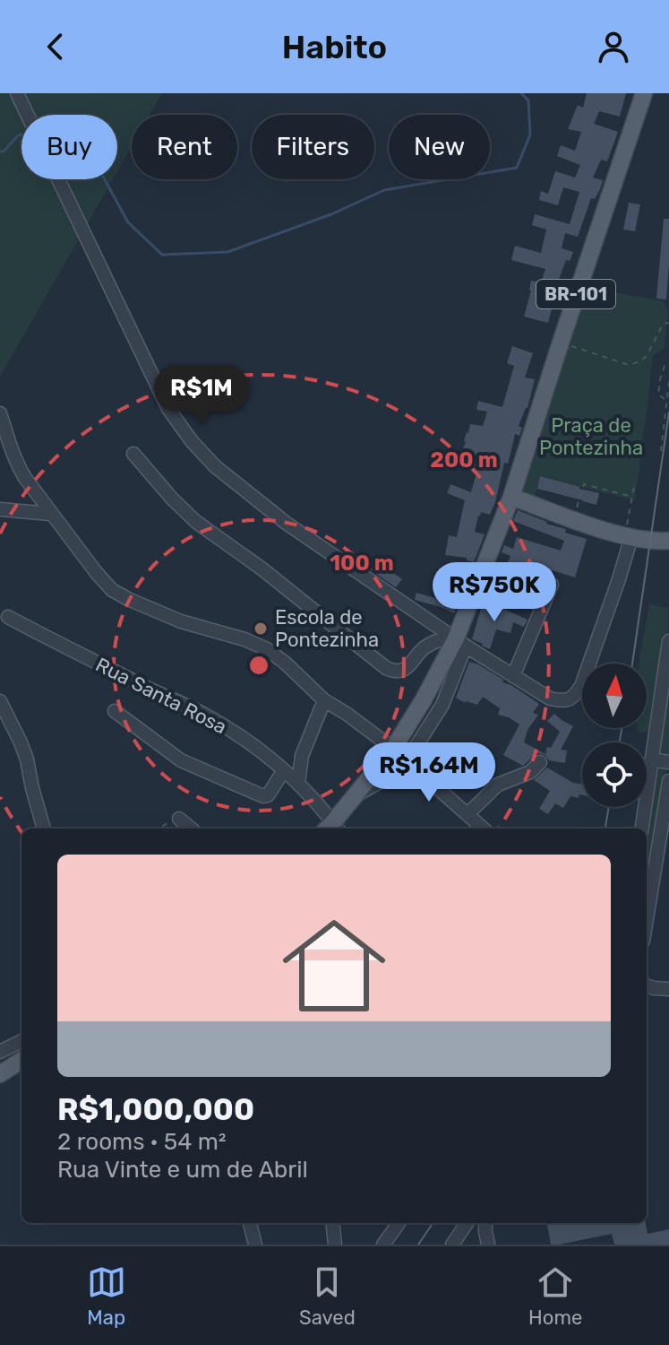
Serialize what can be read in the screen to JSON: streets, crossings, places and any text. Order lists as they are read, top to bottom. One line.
{"streets":{"main road":["BR-101"],"street":["Rua Santa Rosa"]},"crossings":[["BR-101","Rua Santa Rosa"]],"parks":["Praça de Pontezinha"],"places":["Escola de Pontezinha"],"north":"top","page":{"header":"Habito","chip":["Buy","Rent","Filters","New"],"price":["R$1M","R$750K","R$1.64M"],"list":[{"name":"R$1,000,000","note":"2 rooms · 54 m² · Rua Vinte e um de Abril"}],"tabs":["Map","Saved","Home"]},"rings":["200 m","100 m"]}
